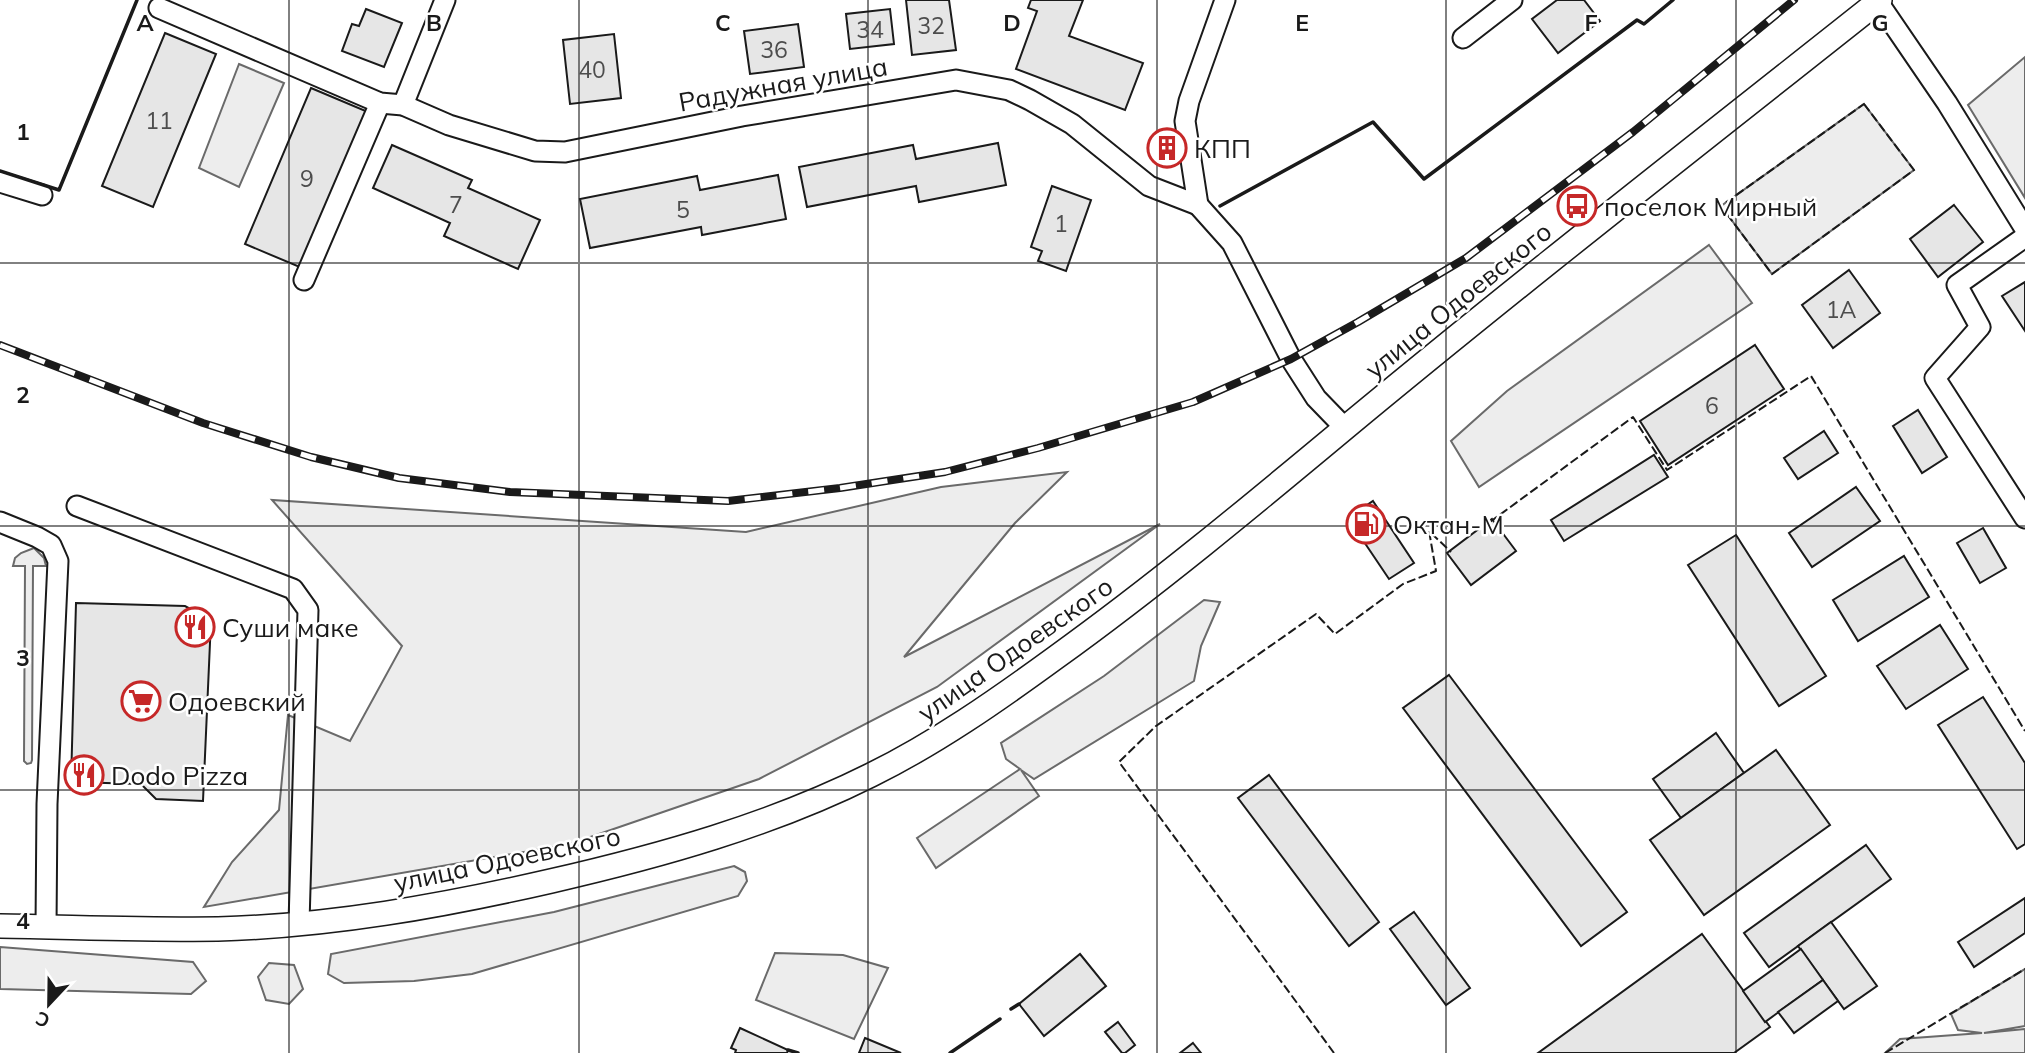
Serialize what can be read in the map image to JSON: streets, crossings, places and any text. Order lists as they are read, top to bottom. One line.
{"streets":{"street":["Радужная улица","улица Одоевского"]},"places":{"building":["КПП"],"bus stop":["поселок Мирный"],"fuel station":["Октан-М"],"restaurant":["Суши маке","Dodo Pizza"],"supermarket":["Одоевский"]},"house_numbers":["32","34","36","40","11","9","7","5","1","1А","6"],"north":"bottom","grid":{"columns":["A","B","C","D","E","F","G"],"rows":["1","2","3","4"]}}
